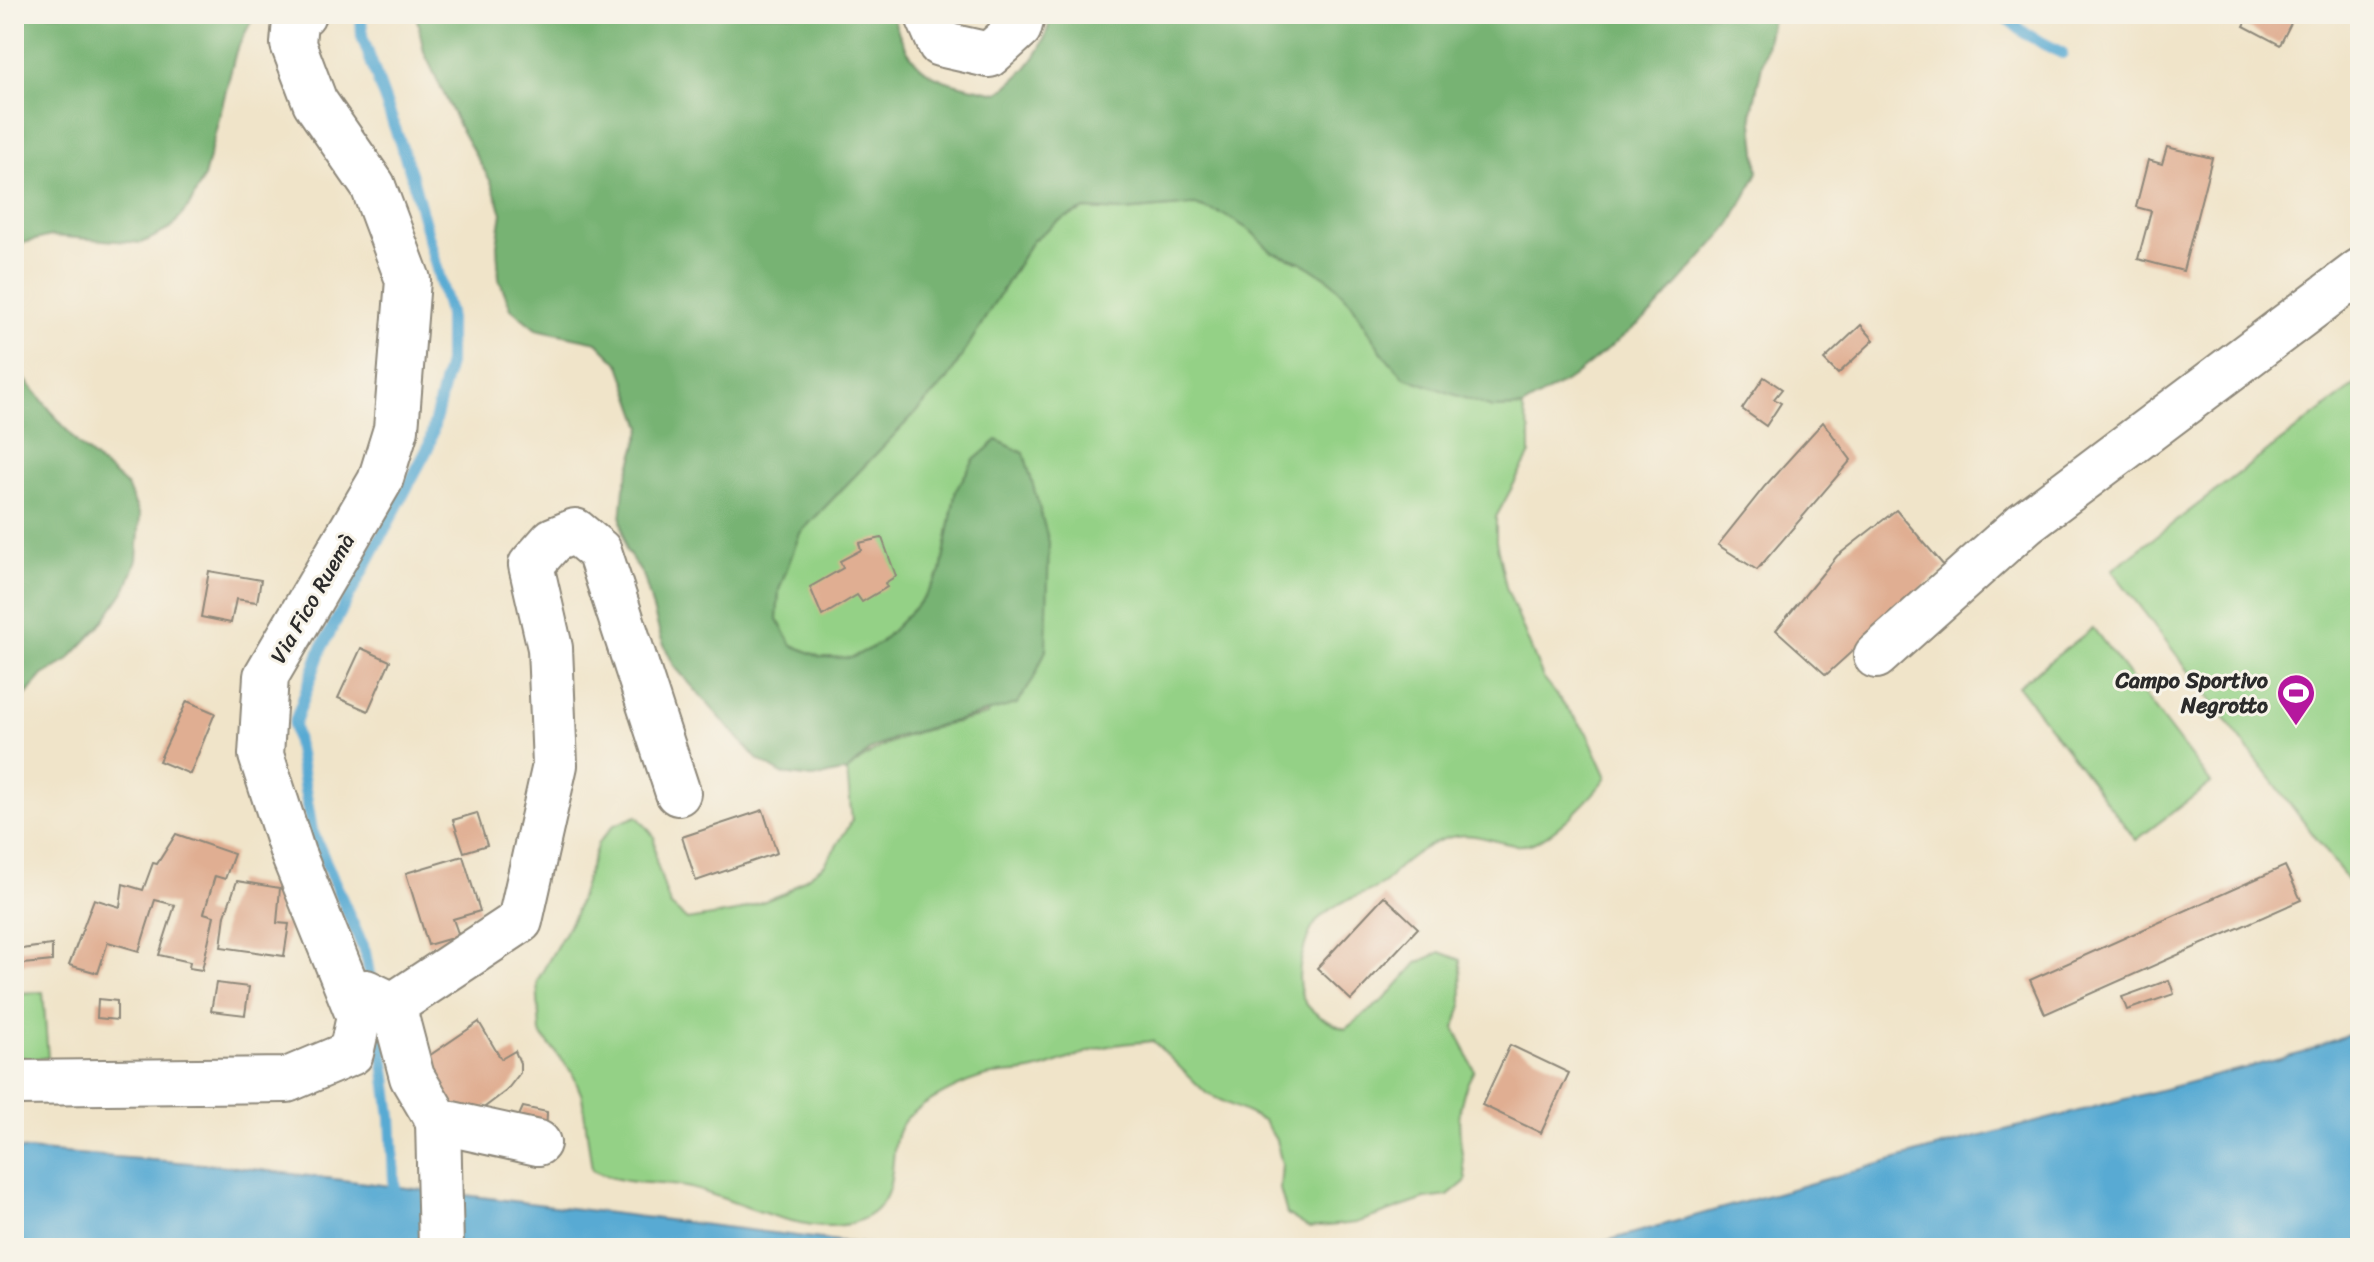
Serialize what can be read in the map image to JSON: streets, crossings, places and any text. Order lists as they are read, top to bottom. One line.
{"streets":{"street":["Via Fico Ruemà"]},"places":{"sports":["Campo Sportivo Negrotto"]}}
